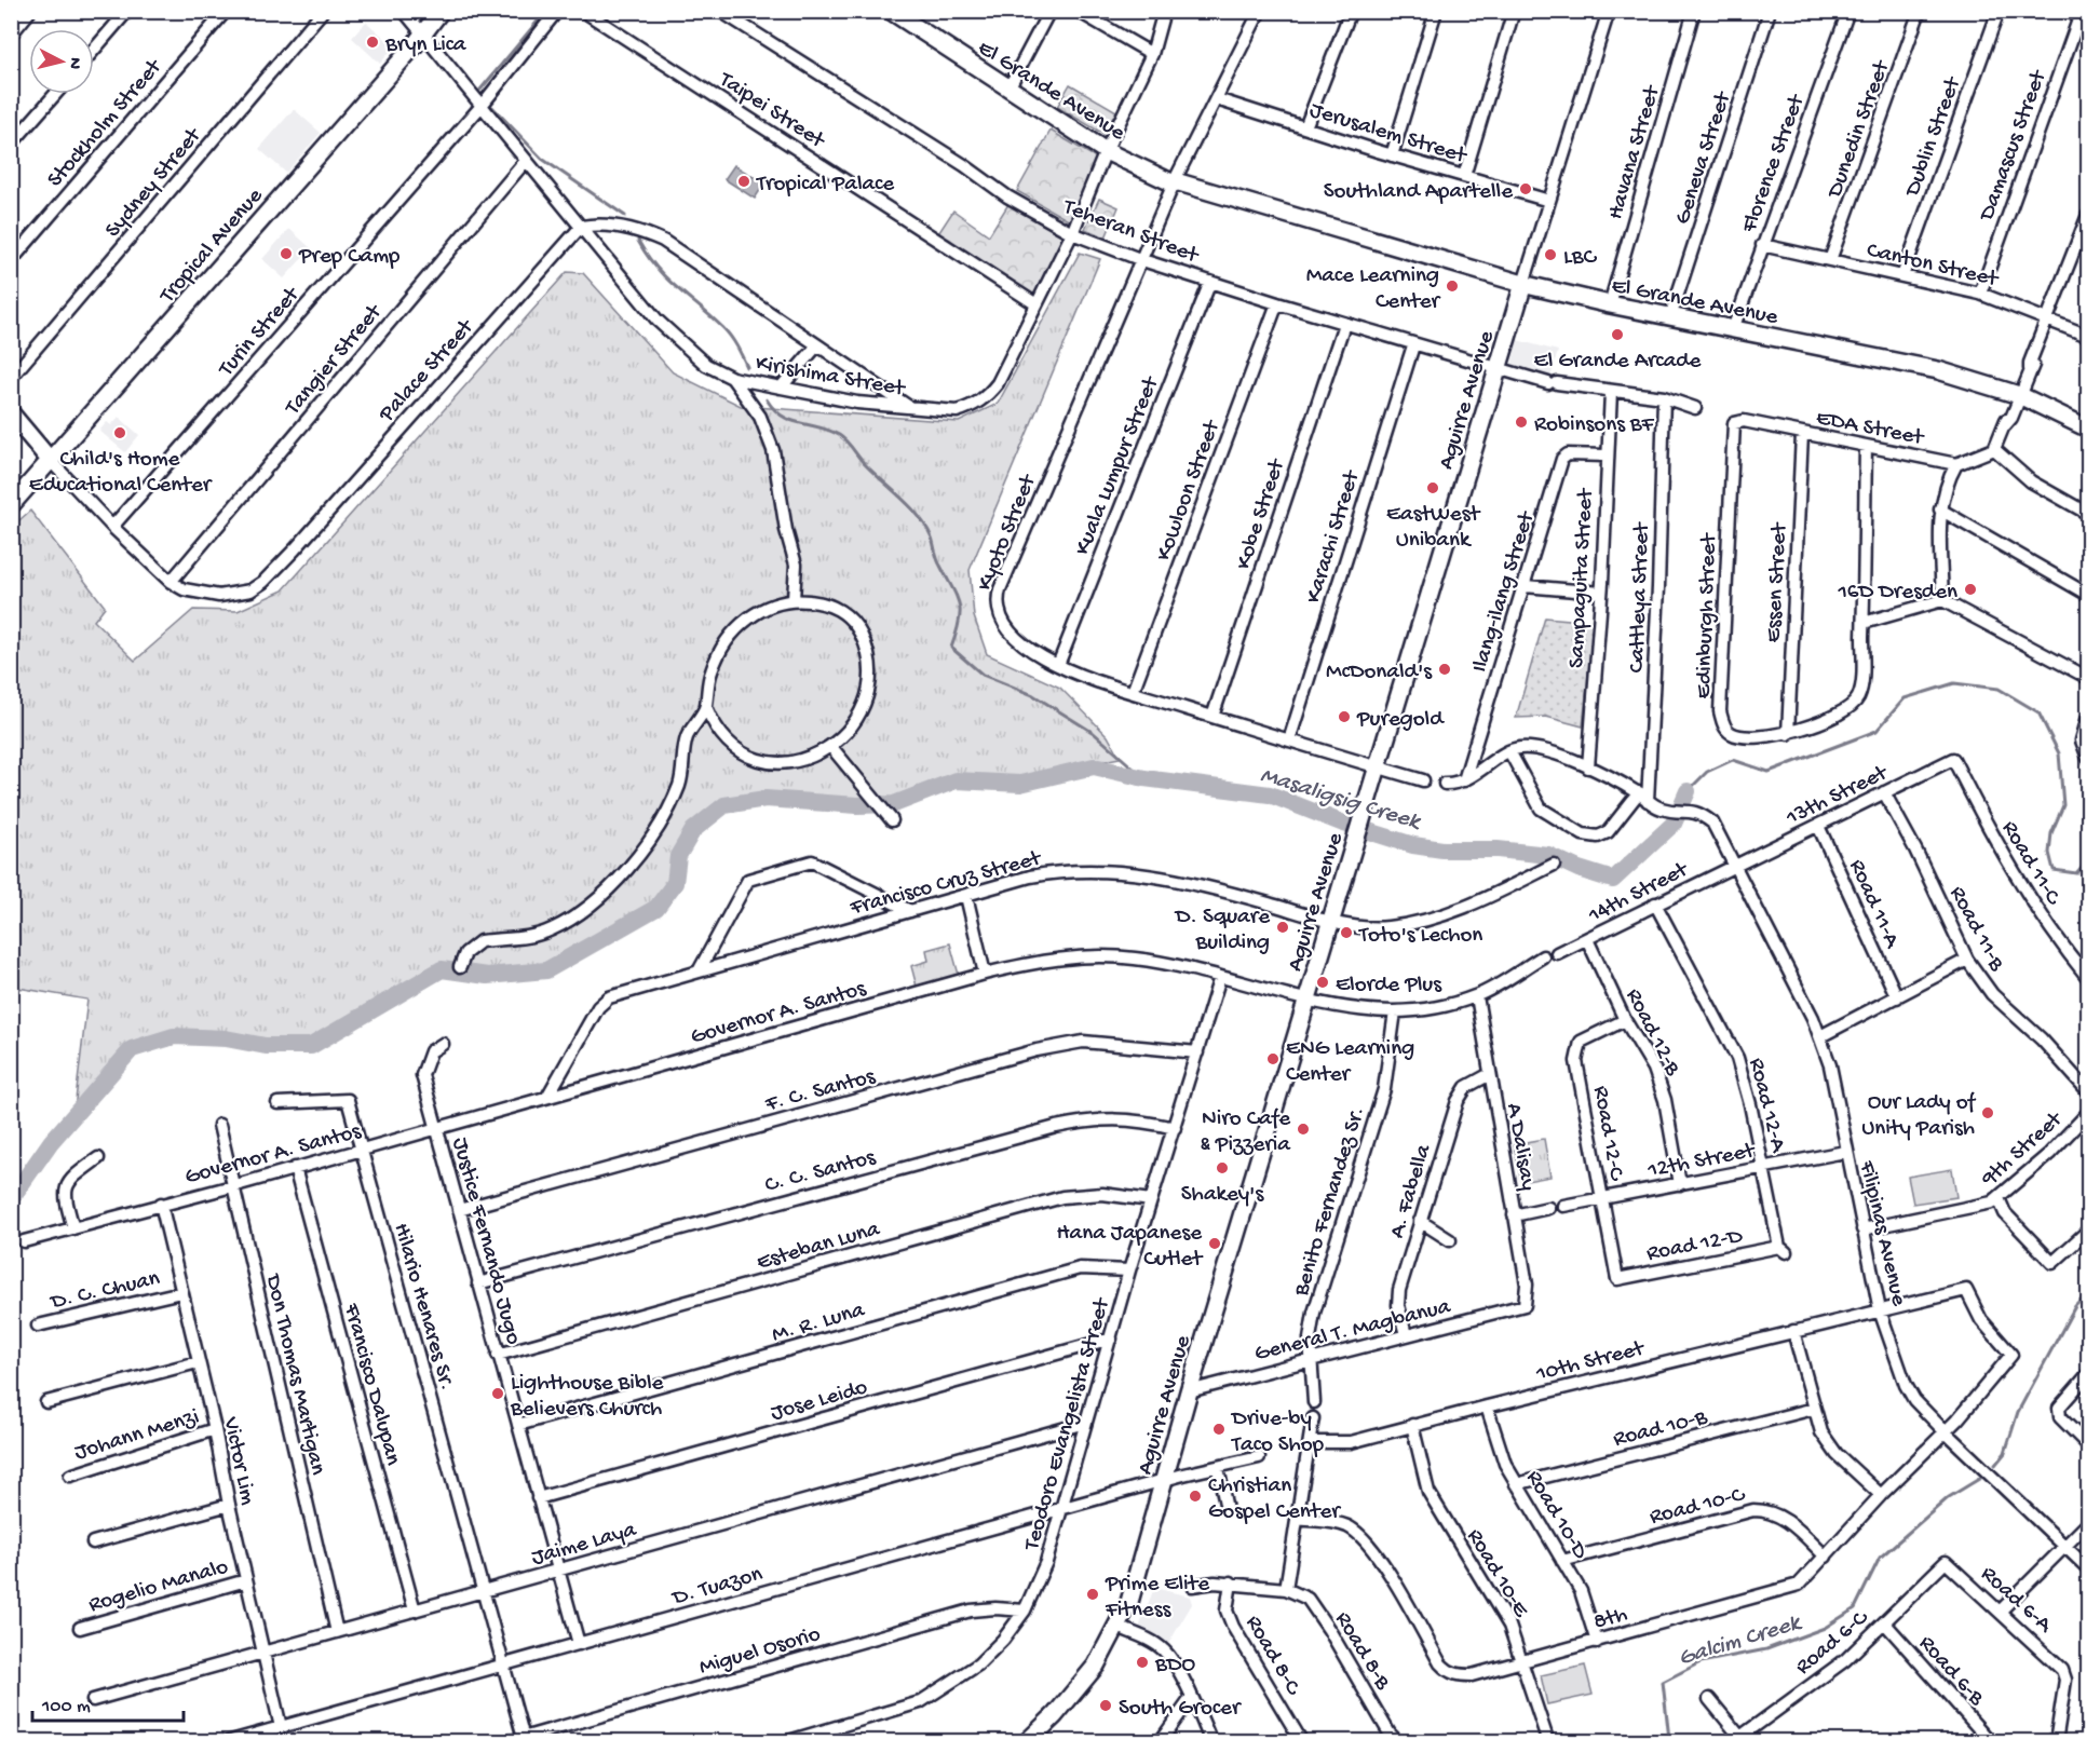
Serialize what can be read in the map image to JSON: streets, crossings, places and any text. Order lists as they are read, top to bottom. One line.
{"streets":{"street":["El Grande Avenue","Taipei Street","Stockholm Street","Dunedin Street","Jerusalem Street","Dublin Street","Damascus Street","Havana Street","Geneva Street","Florence Street","Sydney Street","Teheran Street","Tropical Avenue","Canton Street","Turin Street","Tangier Street","Palace Street","Kirishima Street","Aguirre Avenue","EDA Street","Kuala Lumpur Street","Kowloon Street","Kobe Street","Kyoto Street","Karachi Street","Sampaguita Street","Essen Street","Ilang-ilang Street","Cattleya Street","Edinburgh Street","13th Street","Road 11-C","Francisco Cruz Street","14th Street","Road 11-A","Road 11-B","Governor A. Santos","Road 12-B","F. C. Santos","Road 12-A","Road 12-C","A Dalisay","9th Street","12th Street","C. C. Santos","A. Fabella","Benito Fernandez Sr.","Filipinas Avenue","Justice Fernando Jugo","Road 12-D","Esteban Luna","D. C. Chuan","Hilario Henares Sr.","M. R. Luna","General T. Magbanua","10th Street","Don Thomas Martigan","Francisco Dalupan","Jose Leido","Teodoro Evangelista Street","Road 10-B","Johann Menzi","Victor Lim","Road 10-C","Road 10-D","Jaime Laya","Road 10-E","Rogelio Manalo","D. Tuazon","Road 6-A","8th","Road 6-C","Miguel Osorio","Road 8-B","Road 8-C","Road 6-B"]},"crossings":[["El Grande Avenue","Havana Street"],["El Grande Avenue","Geneva Street"],["El Grande Avenue","Florence Street"],["El Grande Avenue","Kirishima Street"],["El Grande Avenue","Aguirre Avenue"],["El Grande Avenue","Kyoto Street"],["Taipei Street","Kirishima Street"],["Dunedin Street","Canton Street"],["Jerusalem Street","Aguirre Avenue"],["Jerusalem Street","Kyoto Street"],["Dublin Street","Canton Street"],["Damascus Street","Canton Street"],["Florence Street","Canton Street"],["Teheran Street","Kirishima Street"],["Teheran Street","Aguirre Avenue"],["Teheran Street","Kuala Lumpur Street"],["Teheran Street","Kowloon Street"],["Teheran Street","Kobe Street"],["Teheran Street","Kyoto Street"],["Teheran Street","Karachi Street"],["Teheran Street","Sampaguita Street"],["Teheran Street","Cattleya Street"],["Tropical Avenue","Palace Street"],["Tropical Avenue","Kirishima Street"],["Turin Street","Palace Street"],["Turin Street","Kirishima Street"],["Tangier Street","Palace Street"],["Tangier Street","Kirishima Street"],["Palace Street","Kirishima Street"],["Aguirre Avenue","Kyoto Street"],["Aguirre Avenue","Francisco Cruz Street"],["Aguirre Avenue","Governor A. Santos"],["Aguirre Avenue","General T. Magbanua"],["Aguirre Avenue","D. Tuazon"],["EDA Street","Essen Street"],["EDA Street","Edinburgh Street"],["Kuala Lumpur Street","Kyoto Street"],["Kowloon Street","Kyoto Street"],["Kobe Street","Kyoto Street"],["Kyoto Street","Karachi Street"],["Sampaguita Street","Ilang-ilang Street"],["Sampaguita Street","Filipinas Avenue"],["Essen Street","Edinburgh Street"],["Cattleya Street","Filipinas Avenue"],["13th Street","Road 11-C"],["13th Street","14th Street"],["13th Street","Road 11-A"],["13th Street","Road 11-B"],["13th Street","Filipinas Avenue"],["Francisco Cruz Street","Governor A. Santos"],["14th Street","Road 12-B"],["14th Street","Road 12-A"],["14th Street","Filipinas Avenue"],["Governor A. Santos","A Dalisay"],["Governor A. Santos","Benito Fernandez Sr."],["Governor A. Santos","Justice Fernando Jugo"],["Governor A. Santos","Hilario Henares Sr."],["Governor A. Santos","Don Thomas Martigan"],["Governor A. Santos","Francisco Dalupan"],["Governor A. Santos","Teodoro Evangelista Street"],["Governor A. Santos","Victor Lim"],["Road 12-B","Road 12-C"],["Road 12-B","12th Street"],["F. C. Santos","Justice Fernando Jugo"],["F. C. Santos","Teodoro Evangelista Street"],["Road 12-A","12th Street"],["Road 12-A","Road 12-D"],["Road 12-C","12th Street"],["Road 12-C","Road 12-D"],["A Dalisay","A. Fabella"],["A Dalisay","General T. Magbanua"],["9th Street","Filipinas Avenue"],["12th Street","Filipinas Avenue"],["C. C. Santos","Justice Fernando Jugo"],["C. C. Santos","Teodoro Evangelista Street"],["A. Fabella","General T. Magbanua"],["Benito Fernandez Sr.","General T. Magbanua"],["Filipinas Avenue","10th Street"],["Filipinas Avenue","8th"],["Justice Fernando Jugo","Esteban Luna"],["Justice Fernando Jugo","M. R. Luna"],["Justice Fernando Jugo","Jose Leido"],["Justice Fernando Jugo","Jaime Laya"],["Justice Fernando Jugo","D. Tuazon"],["Esteban Luna","Teodoro Evangelista Street"],["D. C. Chuan","Victor Lim"],["Hilario Henares Sr.","Jaime Laya"],["Hilario Henares Sr.","D. Tuazon"],["Hilario Henares Sr.","Miguel Osorio"],["M. R. Luna","Teodoro Evangelista Street"],["10th Street","Road 10-D"],["10th Street","Road 10-E"],["10th Street","8th"],["Don Thomas Martigan","Jaime Laya"],["Francisco Dalupan","Jaime Laya"],["Jose Leido","Teodoro Evangelista Street"],["Teodoro Evangelista Street","Jaime Laya"],["Teodoro Evangelista Street","D. Tuazon"],["Teodoro Evangelista Street","Miguel Osorio"],["Road 10-B","Road 10-D"],["Johann Menzi","Victor Lim"],["Victor Lim","Jaime Laya"],["Victor Lim","Rogelio Manalo"],["Victor Lim","D. Tuazon"],["Road 10-C","Road 10-D"],["Road 10-C","8th"],["Road 10-D","8th"],["Road 10-E","8th"],["Road 6-A","Road 6-C"],["Road 6-C","Road 6-B"]],"water":["Masaligsig Creek","Galcim Creek"],"places":["Bryn Lica","Tropical Palace","Southland Apartelle","Prep Camp","LBC","Mace Learning Center","El Grande Arcade","Robinsons BF","Child's Home Educational Center","EastWest Unibank","16D Dresden","McDonald's","Puregold","D. Square Building","Toto's Lechon","Elorde Plus","ENG Learning Center","Our Lady of Unity Parish","Niro Cafe & Pizzeria","Shakey's","Hana Japanese Cutlet","Lighthouse Bible Believers Church","Drive-by Taco Shop","Christian Gospel Center","Prime Elite Fitness","BDO","South Grocer"],"scale_bar":"100 m","north":"right"}
